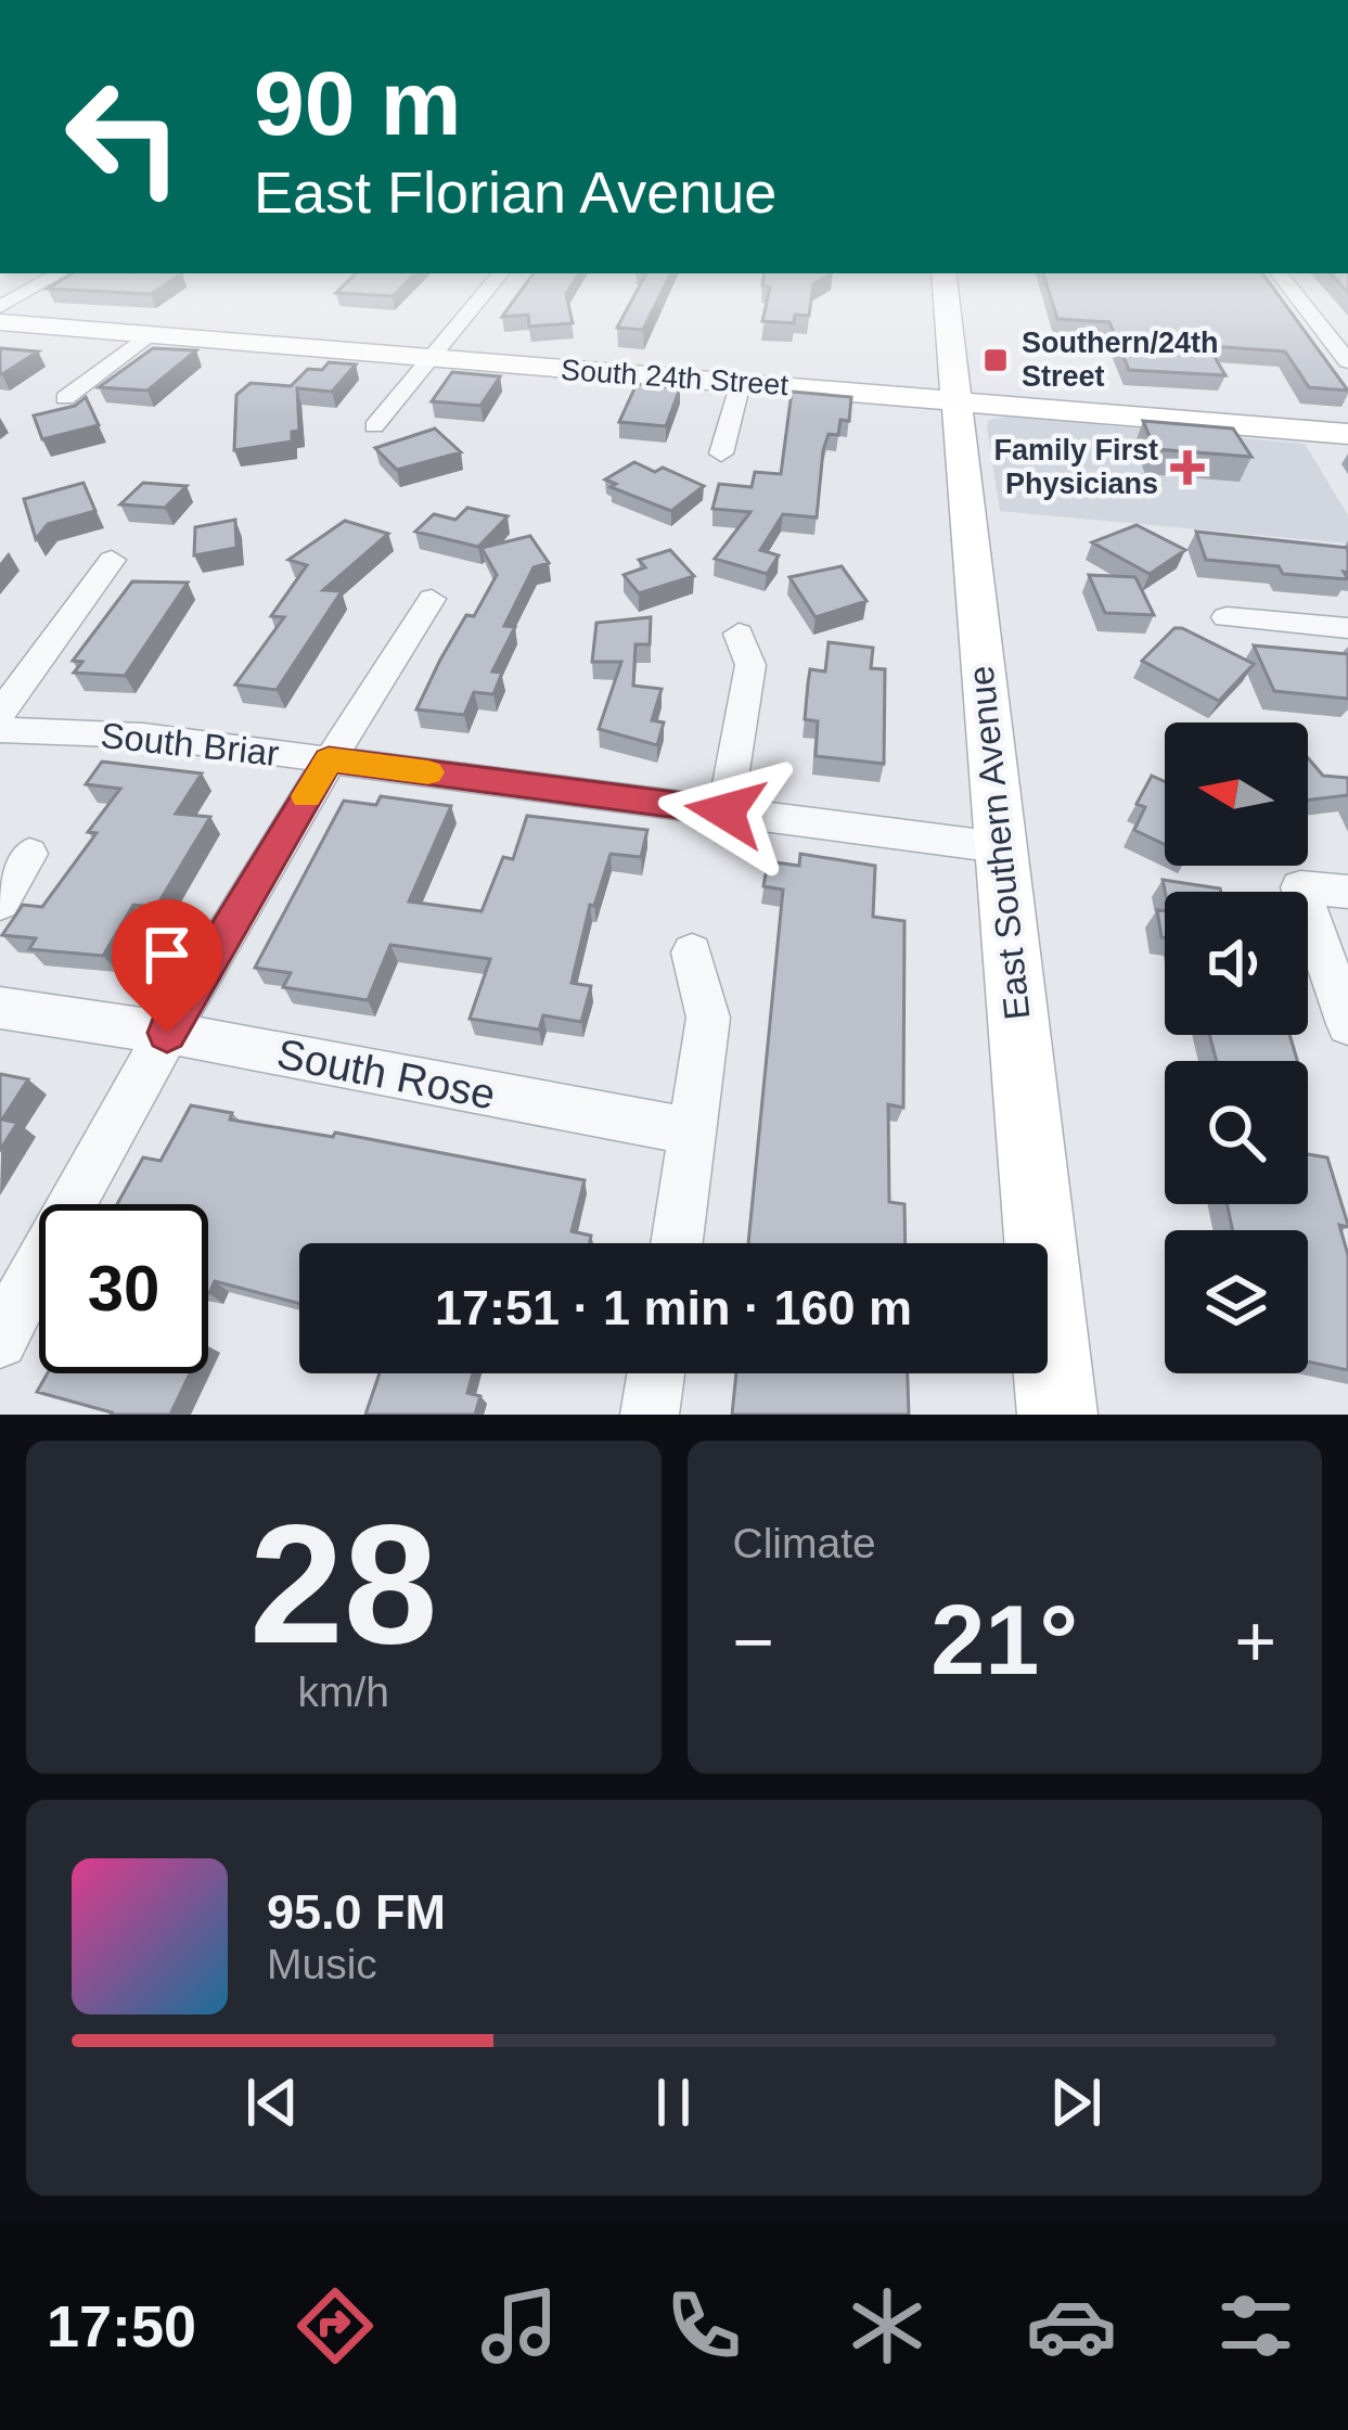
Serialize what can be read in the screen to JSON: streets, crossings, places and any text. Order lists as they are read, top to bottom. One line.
{"streets":{"street":["South 24th Street","South Briar","East Southern Avenue","South Rose"]},"crossings":[["South 24th Street","East Southern Avenue"],["South Briar","East Southern Avenue"]],"places":{"transit":["Southern/24th Street"],"health":["Family First Physicians"]},"north":"left","page":{"turn":["90 m","East Florian Avenue"],"limit":"30","trip":"17:51 · 1 min · 160 m","tile":[["28","km/h"],"Climate"],"heat":["−","21°","+"],"song":["95.0 FM","Music"],"tabs":"17:50"}}
